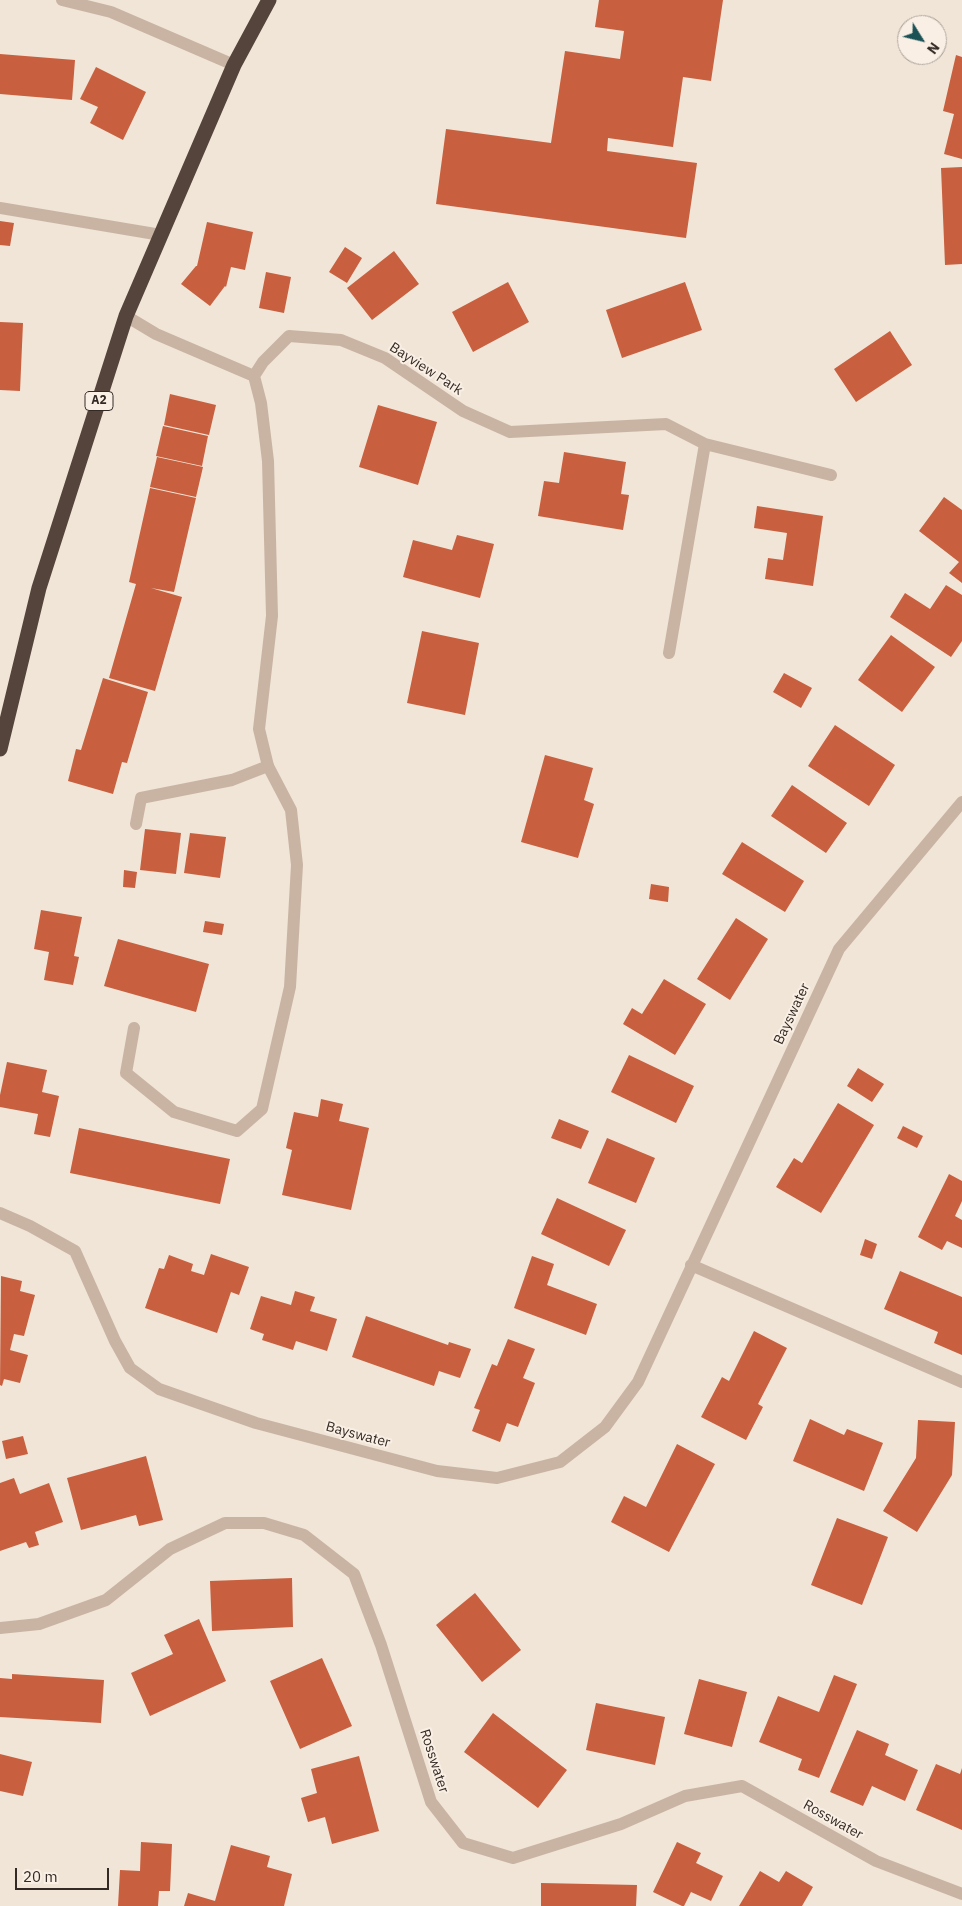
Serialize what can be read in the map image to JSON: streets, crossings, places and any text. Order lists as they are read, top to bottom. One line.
{"streets":{"highway":["A2"],"street":["Bayview Park","Bayswater","Rosswater"]},"scale_bar":"20 m","north":"bottom right"}
